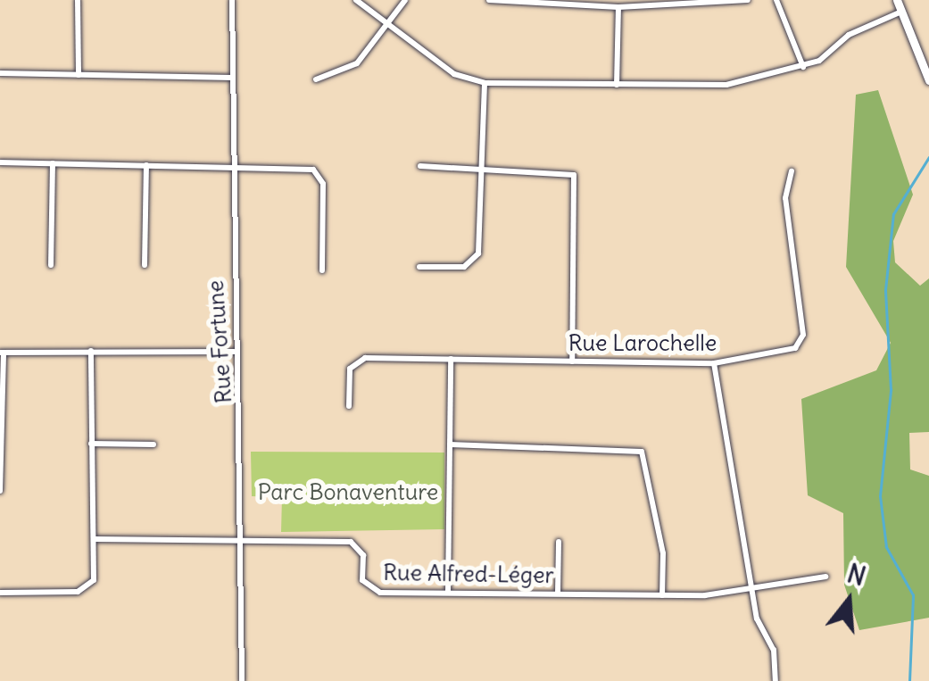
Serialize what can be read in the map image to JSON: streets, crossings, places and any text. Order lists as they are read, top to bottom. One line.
{"streets":{"street":["Rue Fortune","Rue Larochelle","Rue Alfred-Léger"]},"crossings":[["Rue Fortune","Rue Alfred-Léger"]],"parks":["Parc Bonaventure"],"north":"top"}
